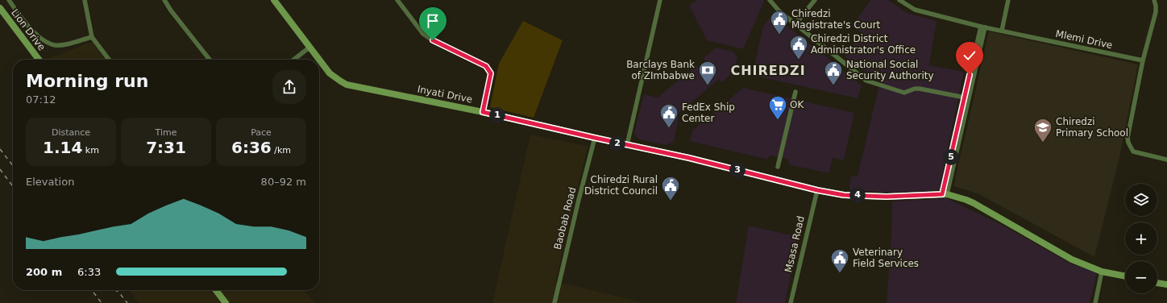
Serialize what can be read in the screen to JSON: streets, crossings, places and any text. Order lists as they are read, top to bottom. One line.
{"streets":{"street":["Lion Drive","Mlemi Drive","Inyati Drive","Baobab Road","Msasa Road"]},"crossings":[["Inyati Drive","Baobab Road"],["Inyati Drive","Msasa Road"]],"districts":["CHIREDZI"],"places":{"public building":["Chiredzi Magistrate's Court","Chiredzi District Administrator's Office","National Social Security Authority","FedEx Ship Center","Chiredzi Rural District Council","Veterinary Field Services"],"bank":["Barclays Bank of ZImbabwe"],"supermarket":["OK"],"school or university":["Chiredzi Primary School"]},"page":{"heading":["Morning run","07:12"],"pins":["1","2","5","3","4"],"stats":[["Distance","1.14 km"],["Time","7:31"],["Pace","6:36 /km"]],"chart":["Elevation","80–92 m"],"map_buttons":["+","−"],"list":[{"name":"200 m","note":"6:33"}]}}
